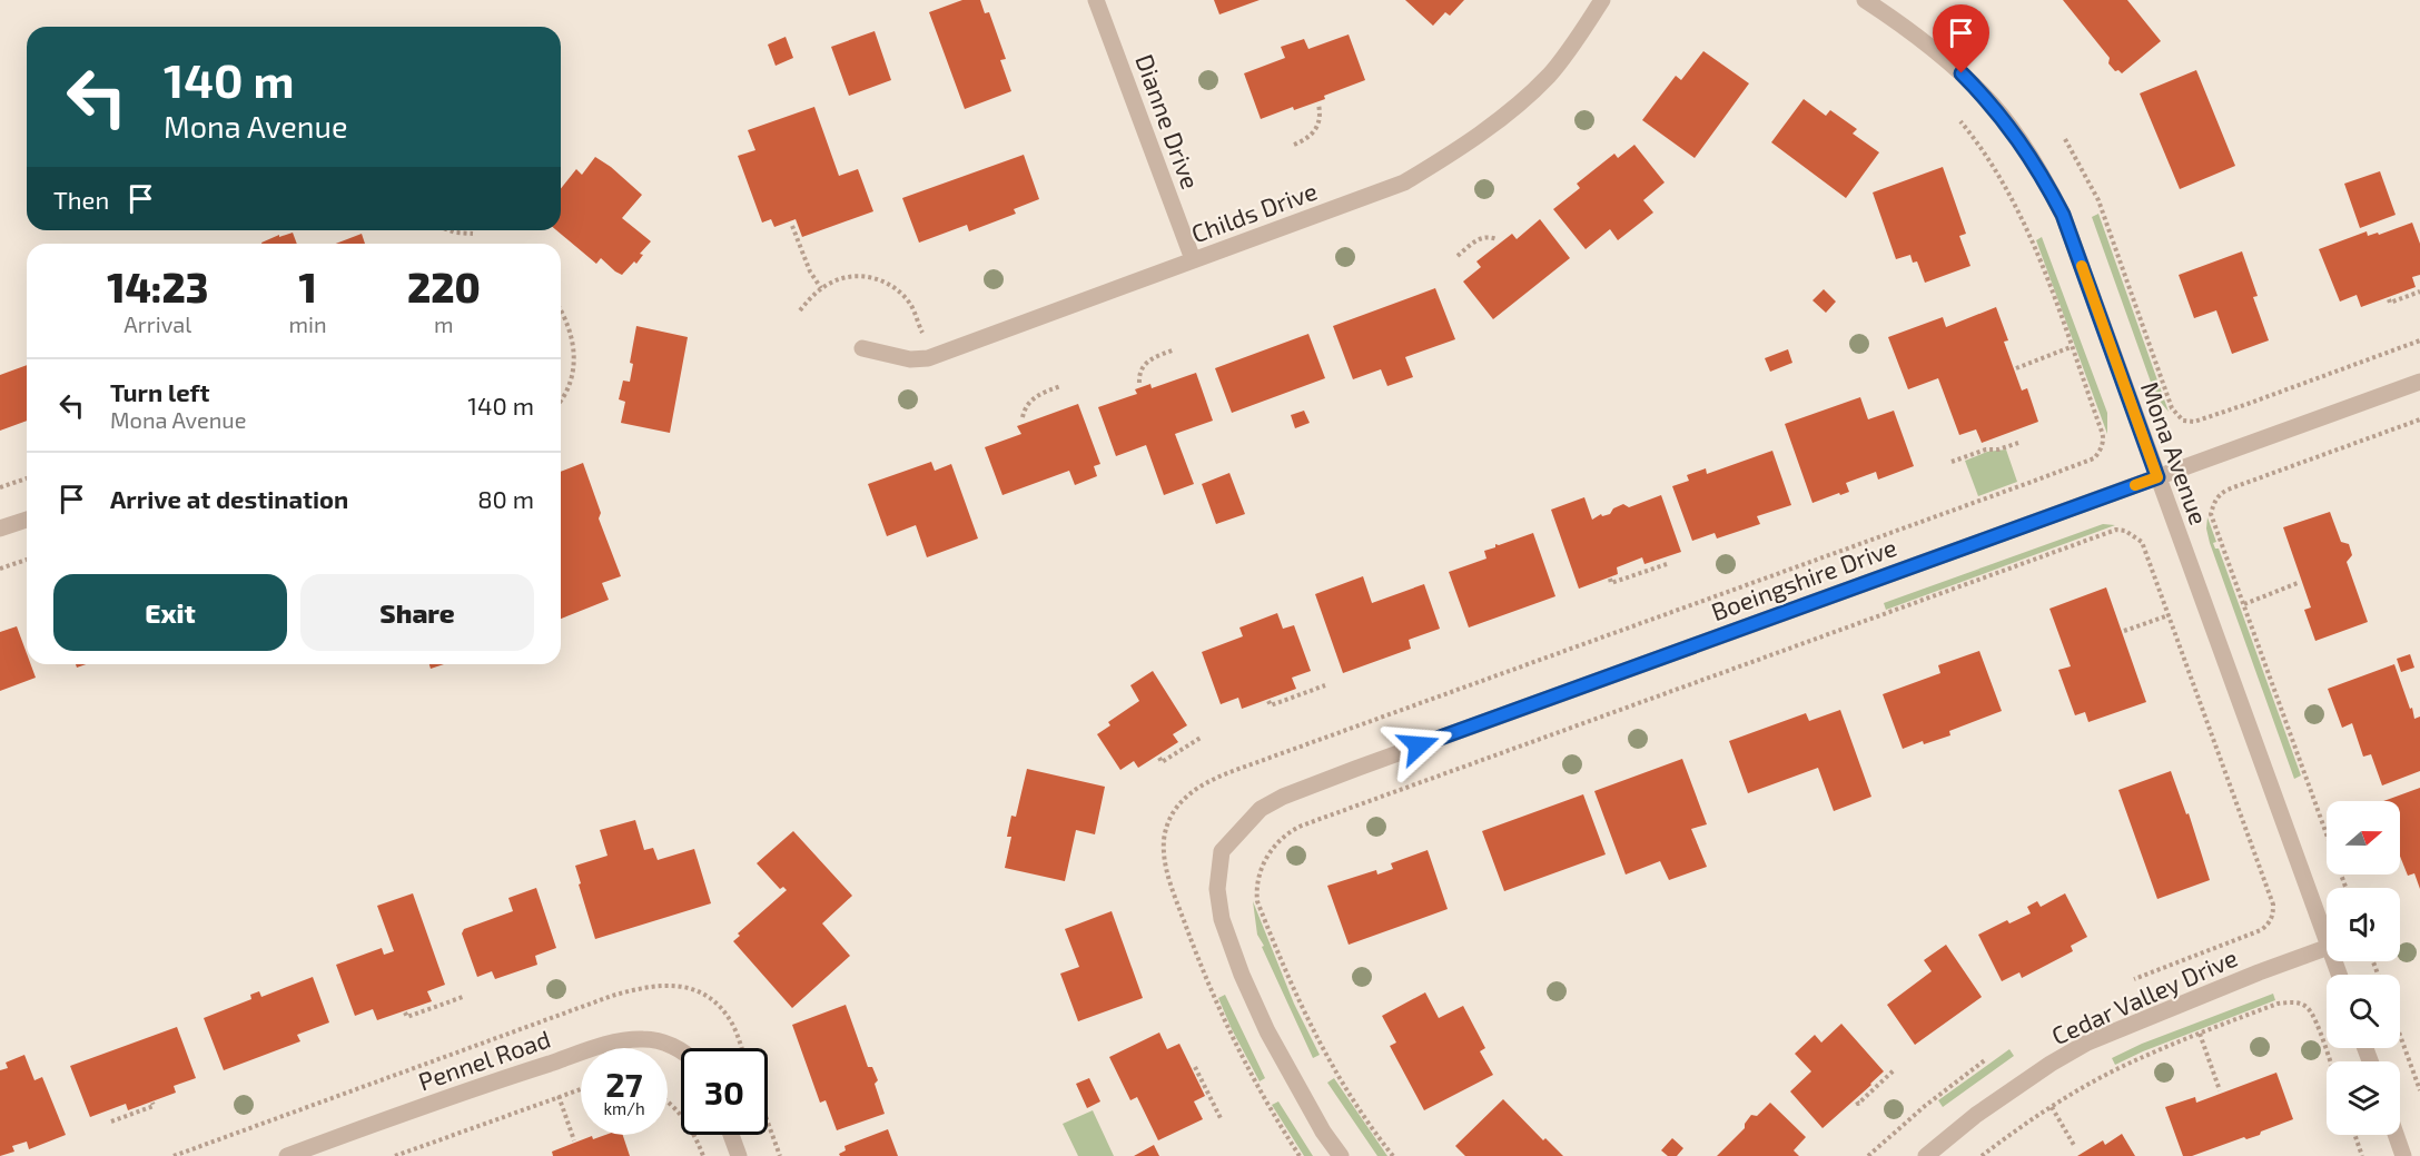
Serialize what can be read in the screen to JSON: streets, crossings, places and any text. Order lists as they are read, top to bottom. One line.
{"streets":{"street":["Dianne Drive","Childs Drive","Mona Avenue","Boeingshire Drive","Cedar Valley Drive","Pennel Road"]},"crossings":[["Dianne Drive","Childs Drive"],["Mona Avenue","Boeingshire Drive"]],"north":"right","page":{"turn":["140 m","Mona Avenue"],"then":"Then","eta":["14:23","Arrival","1","min","220","m"],"list":[{"name":"Turn left","note":"Mona Avenue","value":"140 m"},{"name":"Arrive at destination","value":"80 m"}],"buttons":["Exit","Share"],"speed":"27 km/h","limit":"30"}}
